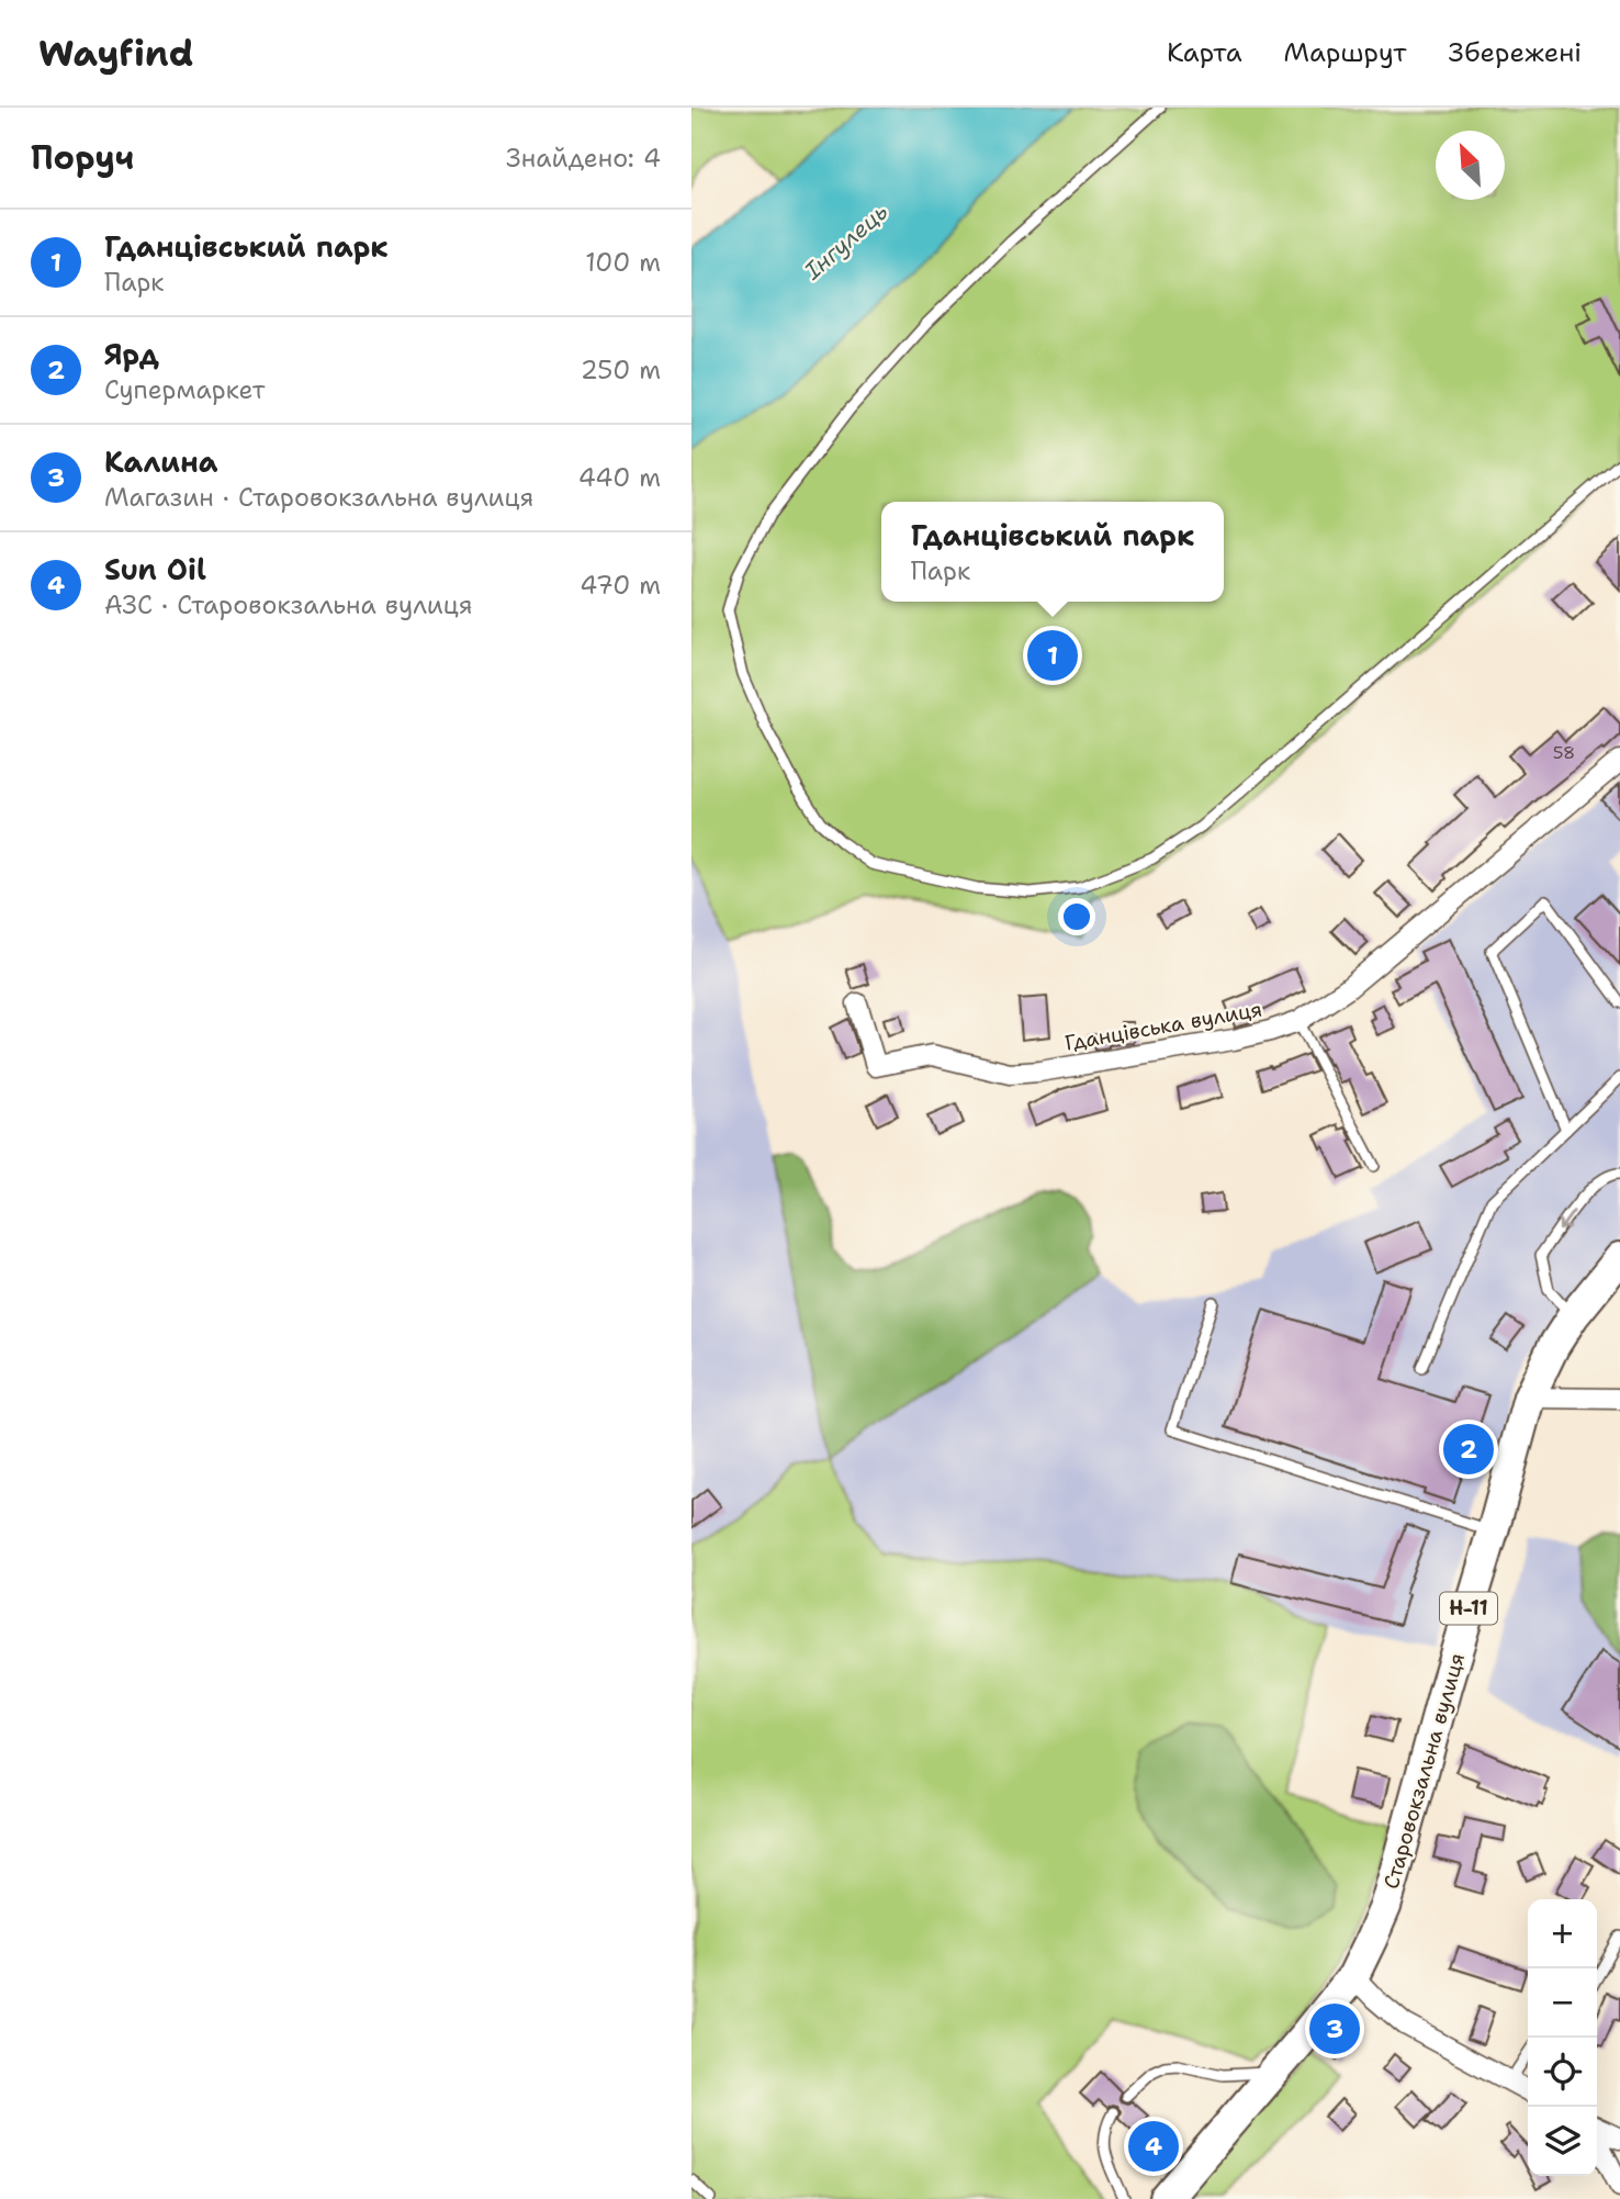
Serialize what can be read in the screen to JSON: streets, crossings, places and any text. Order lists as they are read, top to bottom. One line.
{"streets":{"main road":["Н-11","Старовокзальна вулиця"],"street":["Гданцівська вулиця"]},"water":["Інгулець"],"house_numbers":["58"],"north":"top left","page":{"header":"Wayfind","nav":["Карта","Маршрут","Збережені"],"heading":["Поруч","Знайдено: 4"],"list":[{"mark":"1","name":"Гданцівський парк","note":"Парк","value":"100 m"},{"mark":"2","name":"Ярд","note":"Супермаркет","value":"250 m"},{"mark":"3","name":"Калина","note":"Магазин · Старовокзальна вулиця","value":"440 m"},{"mark":"4","name":"Sun Oil","note":"АЗС · Старовокзальна вулиця","value":"470 m"}],"popup":["Гданцівський парк","Парк"],"pins":["1","2","3","4"],"map_buttons":["+","−"]}}
